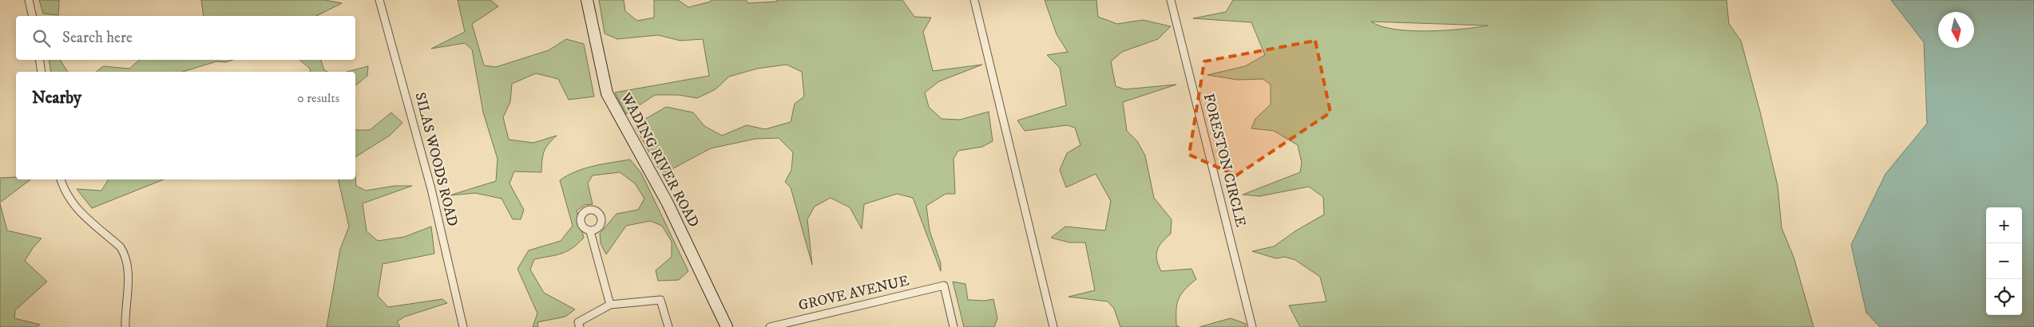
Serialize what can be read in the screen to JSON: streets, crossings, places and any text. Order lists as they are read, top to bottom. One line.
{"streets":{"main road":["WADING RIVER ROAD"],"street":["SILAS WOODS ROAD","FORESTON CIRCLE","GROVE AVENUE"]},"north":"bottom","page":{"search":"Search here","heading":["Nearby","0 results"],"map_buttons":["+","−"]}}
